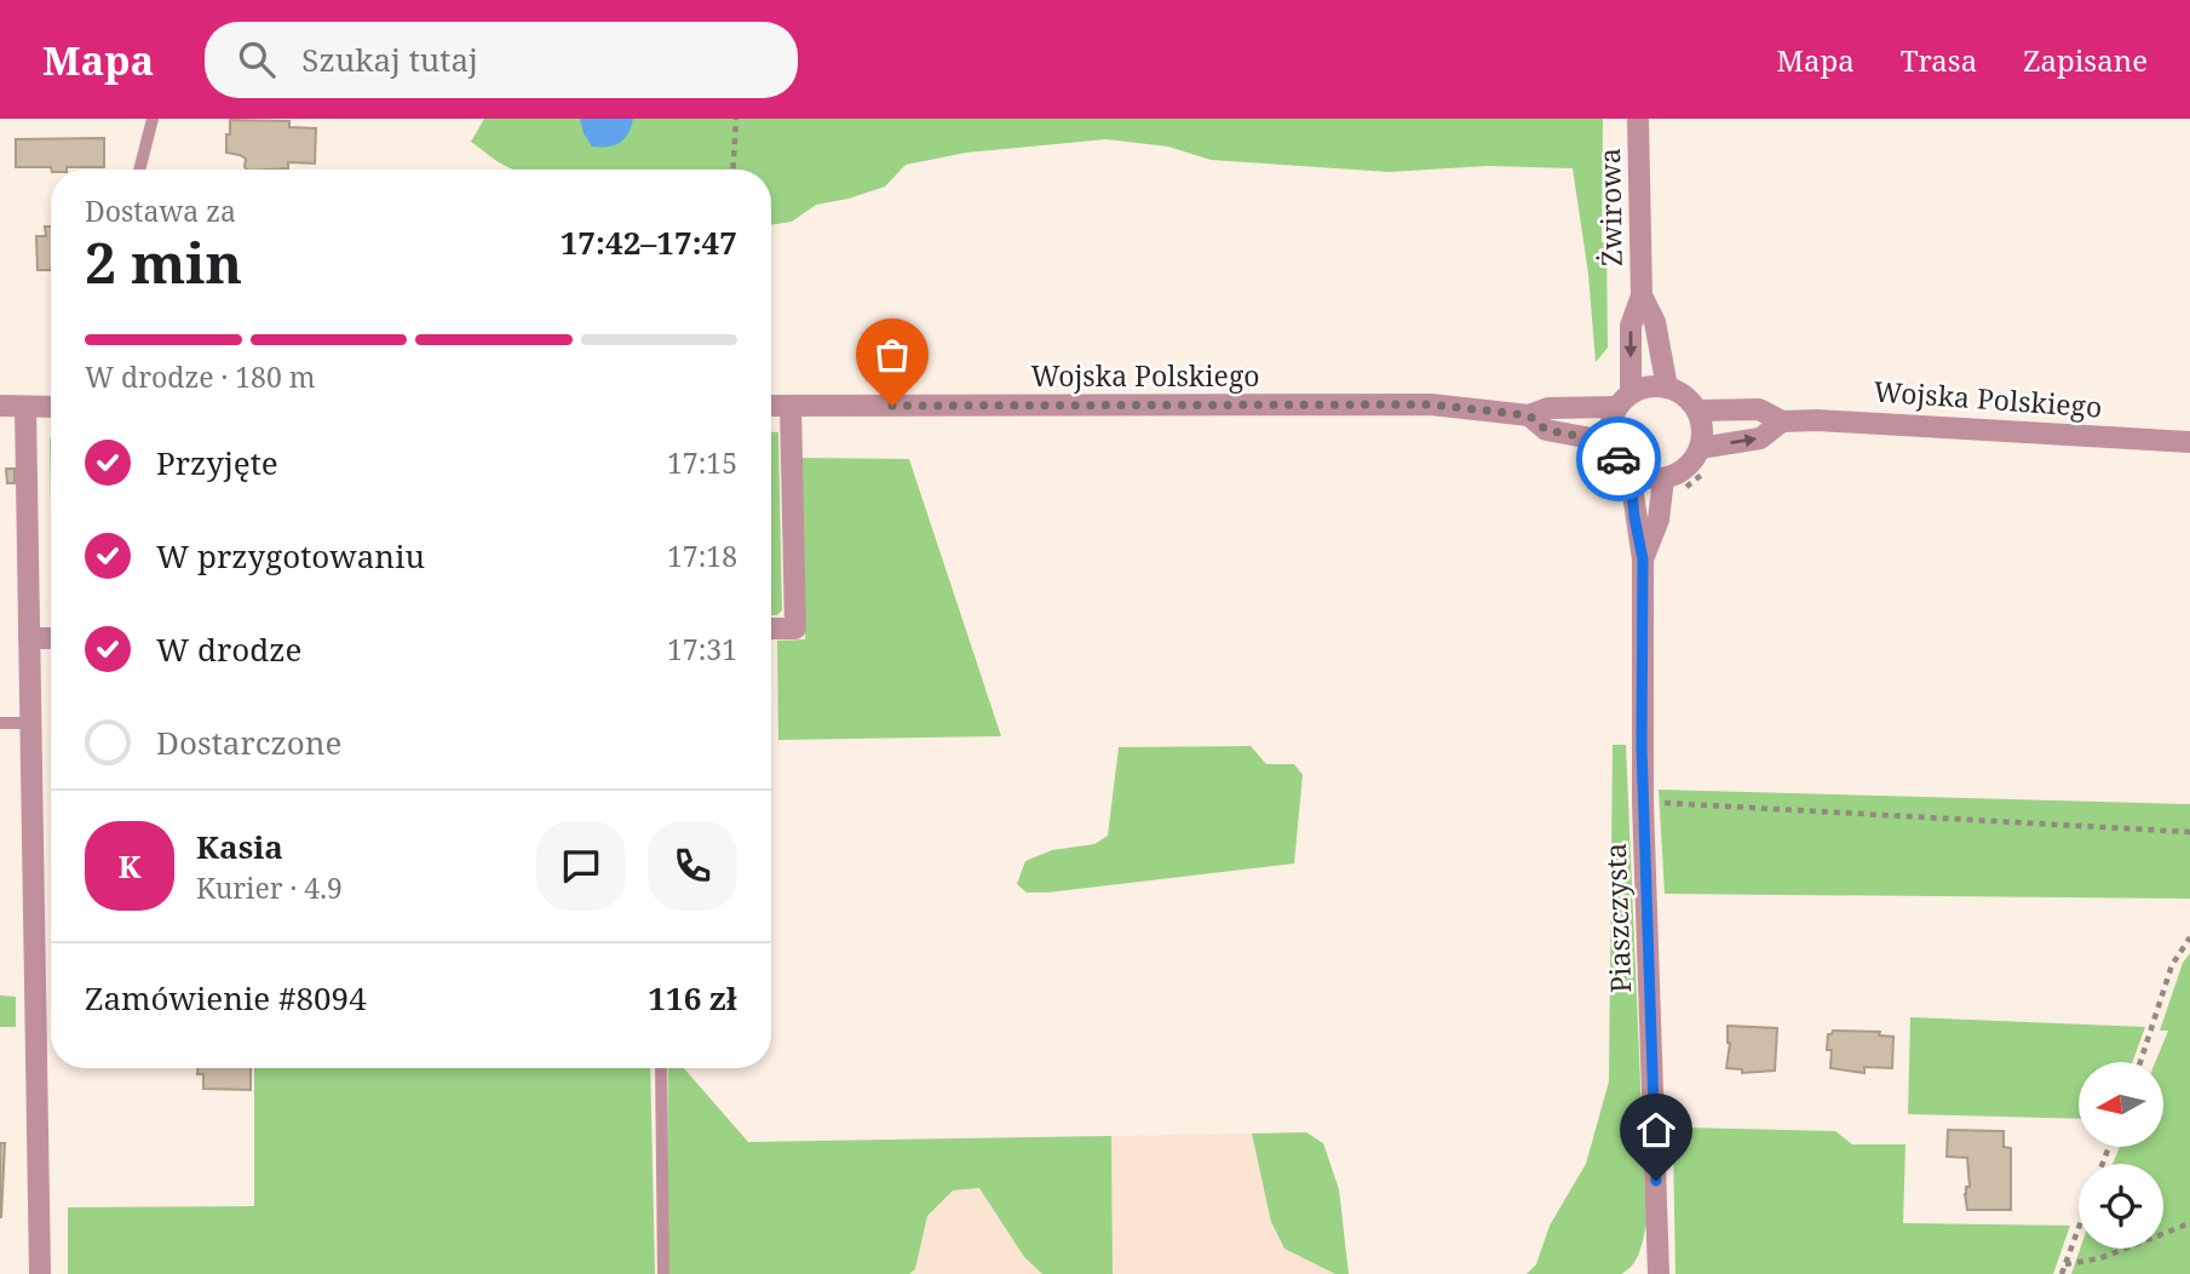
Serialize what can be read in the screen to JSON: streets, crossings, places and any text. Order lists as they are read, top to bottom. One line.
{"streets":{"street":["Żwirowa","Wojska Polskiego","Piaszczysta"]},"crossings":[["Żwirowa","Wojska Polskiego"],["Żwirowa","Piaszczysta"],["Wojska Polskiego","Piaszczysta"]],"north":"left","page":{"header":"Mapa","search":"Szukaj tutaj","nav":["Mapa","Trasa","Zapisane"],"heading":["2 min","Dostawa za","17:42–17:47"],"panel":["Kasia","Kurier · 4.9","Zamówienie #8094","116 zł"],"bar":"W drodze · 180 m","list":[["Przyjęte","17:15"],["W przygotowaniu","17:18"],["W drodze","17:31"],"Dostarczone"],"round":"K"}}
